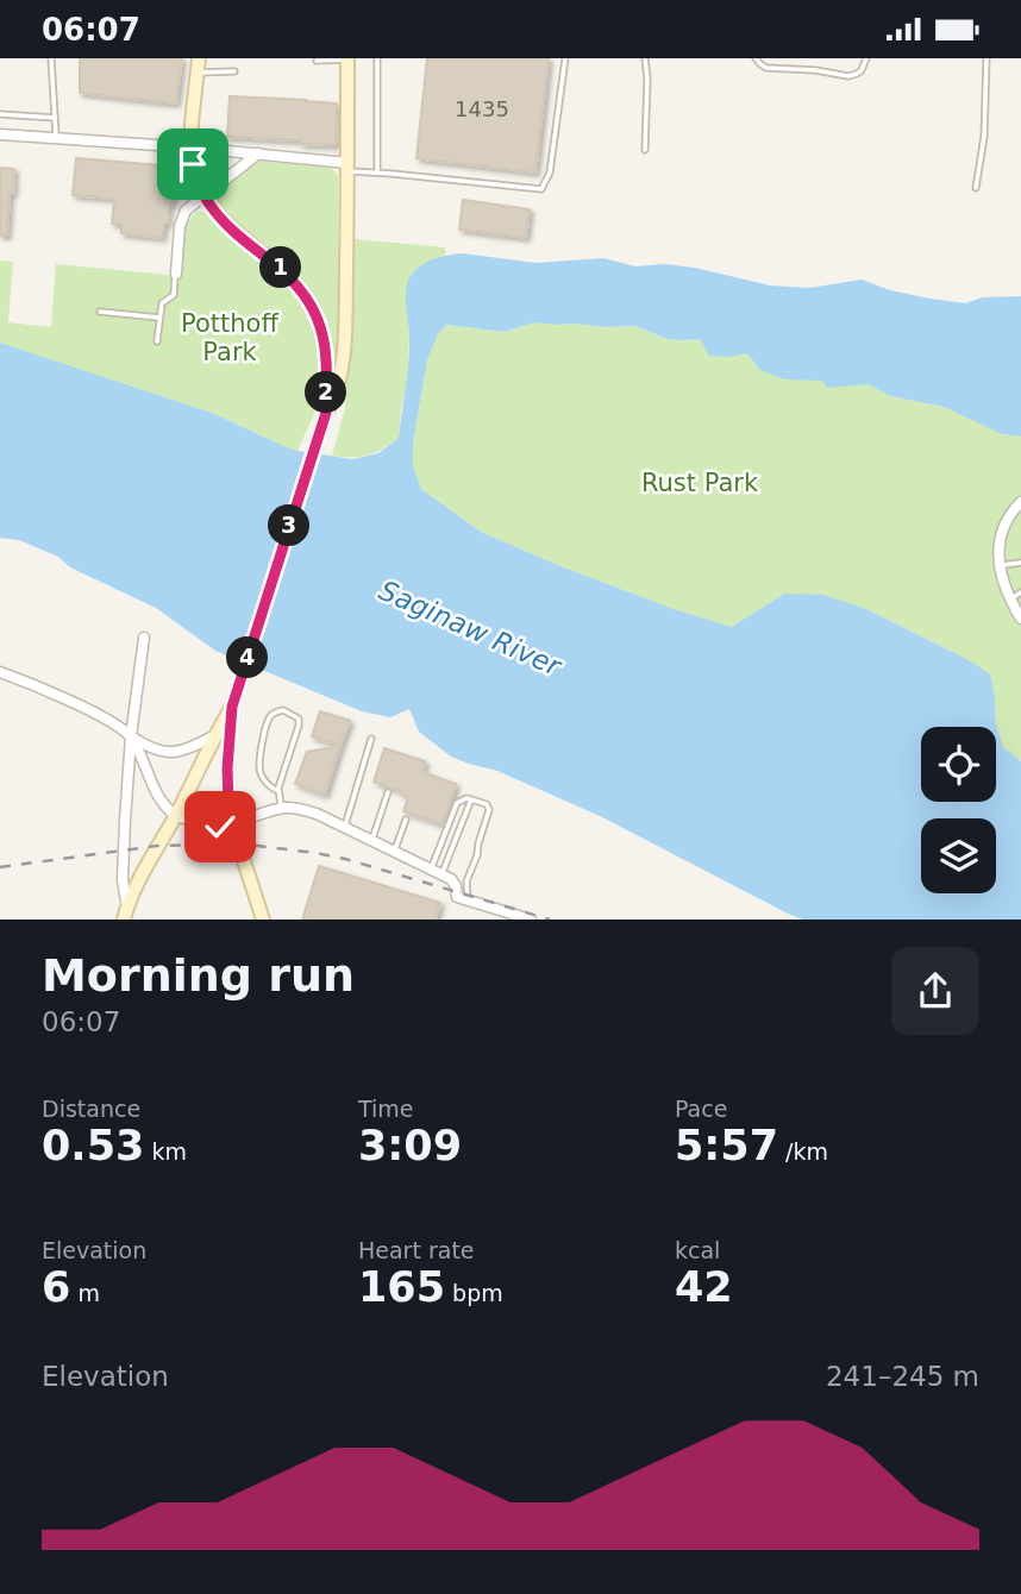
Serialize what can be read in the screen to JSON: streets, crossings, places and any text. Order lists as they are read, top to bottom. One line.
{"water":["Saginaw River"],"parks":["Potthoff Park","Rust Park"],"house_numbers":["1435"],"page":{"status":"06:07","pins":["1","2","3","4"],"heading":["Morning run","06:07"],"stats":[["Distance","0.53 km"],["Time","3:09"],["Pace","5:57 /km"],["Elevation","6 m"],["Heart rate","165 bpm"],["kcal","42"]],"chart":["Elevation","241–245 m"]}}
